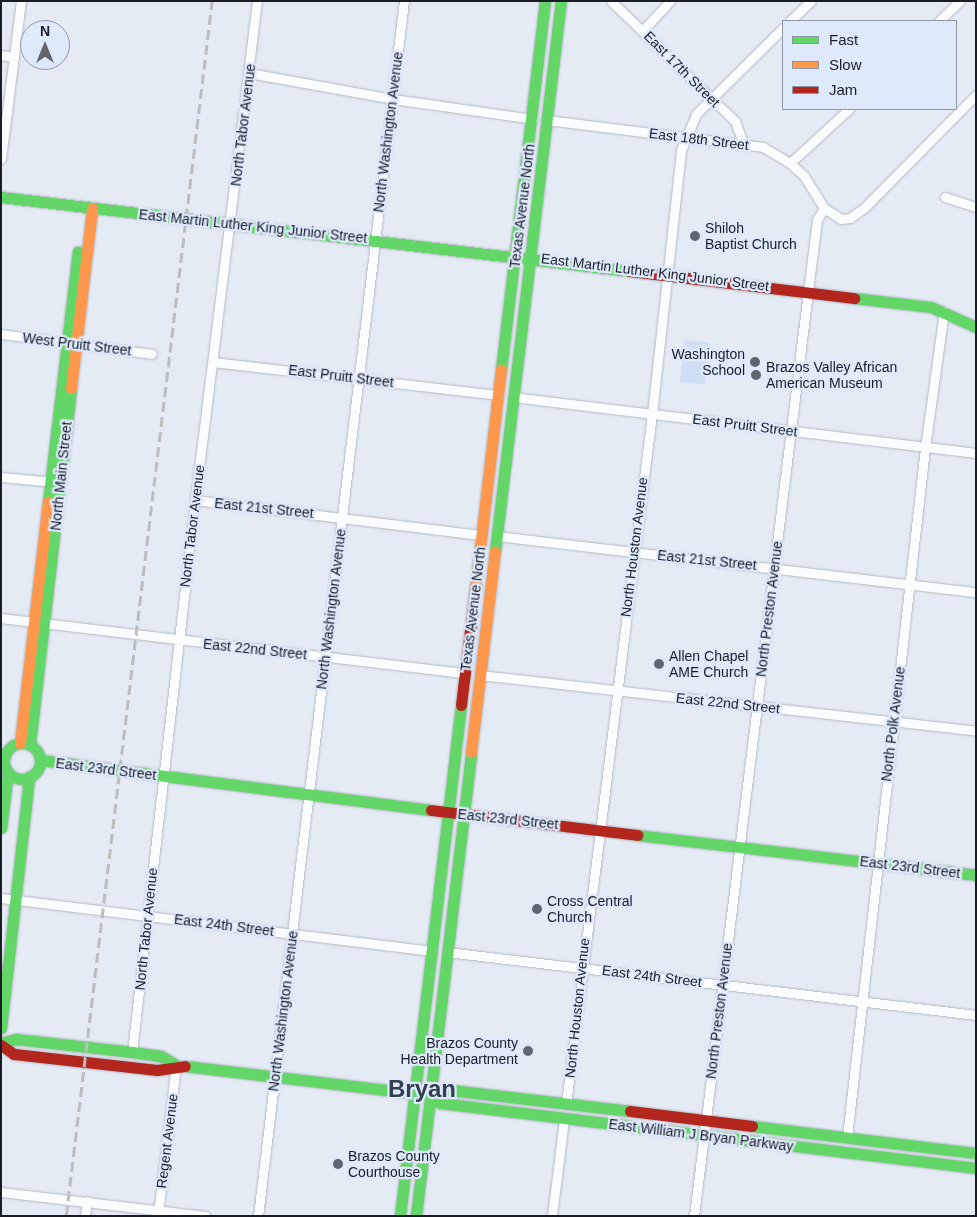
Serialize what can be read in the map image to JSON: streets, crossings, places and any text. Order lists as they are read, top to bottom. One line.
{"streets":{"main road":["Texas Avenue North","East Martin Luther King Junior Street","North Main Street","East 23rd Street","East William J Bryan Parkway"],"street":["East 17th Street","North Tabor Avenue","North Washington Avenue","East 18th Street","West Pruitt Street","East Pruitt Street","East 21st Street","North Houston Avenue","North Preston Avenue","East 22nd Street","North Polk Avenue","East 24th Street","Regent Avenue"]},"crossings":[["East 17th Street","East 18th Street"],["East 17th Street","North Houston Avenue"],["North Tabor Avenue","East Martin Luther King Junior Street"],["North Tabor Avenue","East Pruitt Street"],["North Tabor Avenue","East 21st Street"],["North Tabor Avenue","East 22nd Street"],["North Tabor Avenue","East 23rd Street"],["North Tabor Avenue","East 24th Street"],["North Tabor Avenue","East William J Bryan Parkway"],["North Washington Avenue","East Martin Luther King Junior Street"],["North Washington Avenue","East Pruitt Street"],["North Washington Avenue","East 21st Street"],["North Washington Avenue","East 22nd Street"],["North Washington Avenue","East 23rd Street"],["North Washington Avenue","East 24th Street"],["North Washington Avenue","East William J Bryan Parkway"],["East 18th Street","Texas Avenue North"],["East 18th Street","North Houston Avenue"],["East 18th Street","North Preston Avenue"],["Texas Avenue North","East Martin Luther King Junior Street"],["Texas Avenue North","East Pruitt Street"],["Texas Avenue North","East 21st Street"],["Texas Avenue North","East 22nd Street"],["Texas Avenue North","East 23rd Street"],["Texas Avenue North","East 24th Street"],["Texas Avenue North","East William J Bryan Parkway"],["East Martin Luther King Junior Street","North Main Street"],["East Martin Luther King Junior Street","North Houston Avenue"],["East Martin Luther King Junior Street","North Preston Avenue"],["East Martin Luther King Junior Street","North Polk Avenue"],["West Pruitt Street","North Main Street"],["East Pruitt Street","North Houston Avenue"],["East Pruitt Street","North Preston Avenue"],["East Pruitt Street","North Polk Avenue"],["North Main Street","East 22nd Street"],["North Main Street","East 23rd Street"],["East 21st Street","North Houston Avenue"],["East 21st Street","North Preston Avenue"],["East 21st Street","North Polk Avenue"],["North Houston Avenue","East 22nd Street"],["North Houston Avenue","East 23rd Street"],["North Houston Avenue","East 24th Street"],["North Houston Avenue","East William J Bryan Parkway"],["North Preston Avenue","East 22nd Street"],["North Preston Avenue","East 23rd Street"],["North Preston Avenue","East 24th Street"],["North Preston Avenue","East William J Bryan Parkway"],["East 22nd Street","North Polk Avenue"],["North Polk Avenue","East 23rd Street"],["North Polk Avenue","East 24th Street"],["North Polk Avenue","East William J Bryan Parkway"],["East William J Bryan Parkway","Regent Avenue"]],"districts":["Bryan"],"places":["Shiloh Baptist Church","Washington School","Brazos Valley African American Museum","Allen Chapel AME Church","Cross Central Church","Brazos County Health Department","Brazos County Courthouse"],"legend":["Fast","Slow","Jam"],"north":"top"}
